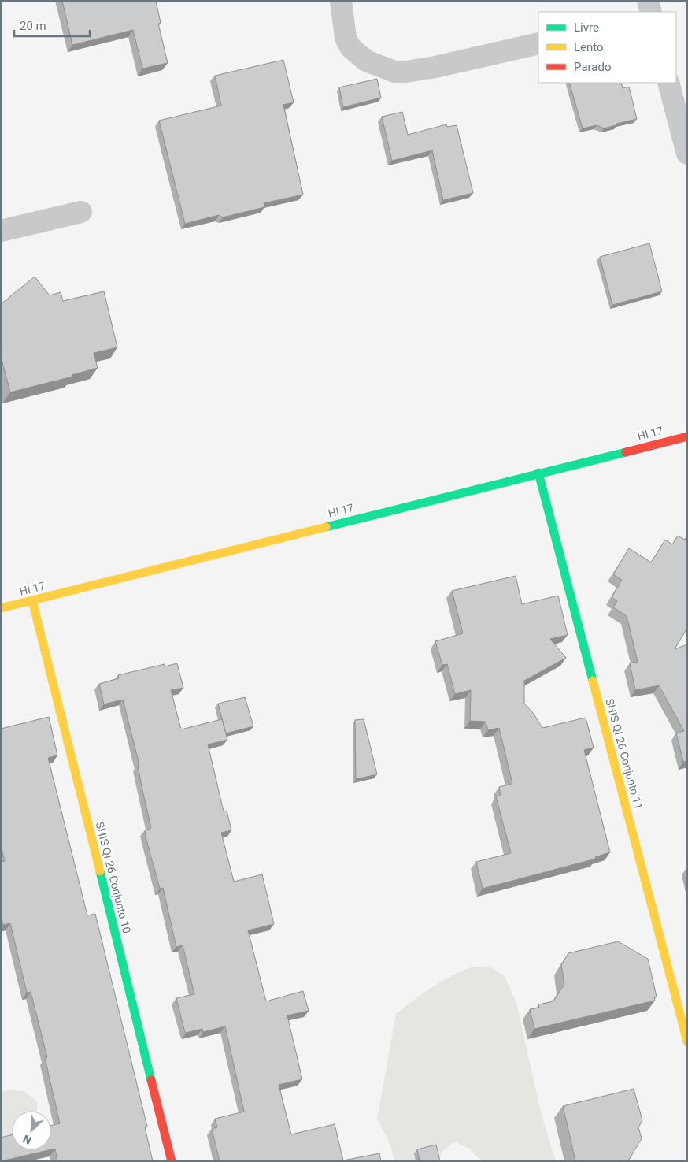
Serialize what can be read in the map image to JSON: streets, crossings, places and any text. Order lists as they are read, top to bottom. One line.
{"streets":{"street":["HI 17","SHIS QI 26 Conjunto 11","SHIS QI 26 Conjunto 10"]},"crossings":[["HI 17","SHIS QI 26 Conjunto 11"],["HI 17","SHIS QI 26 Conjunto 10"]],"legend":["Livre","Lento","Parado"],"scale_bar":"20 m","north":"bottom left"}
